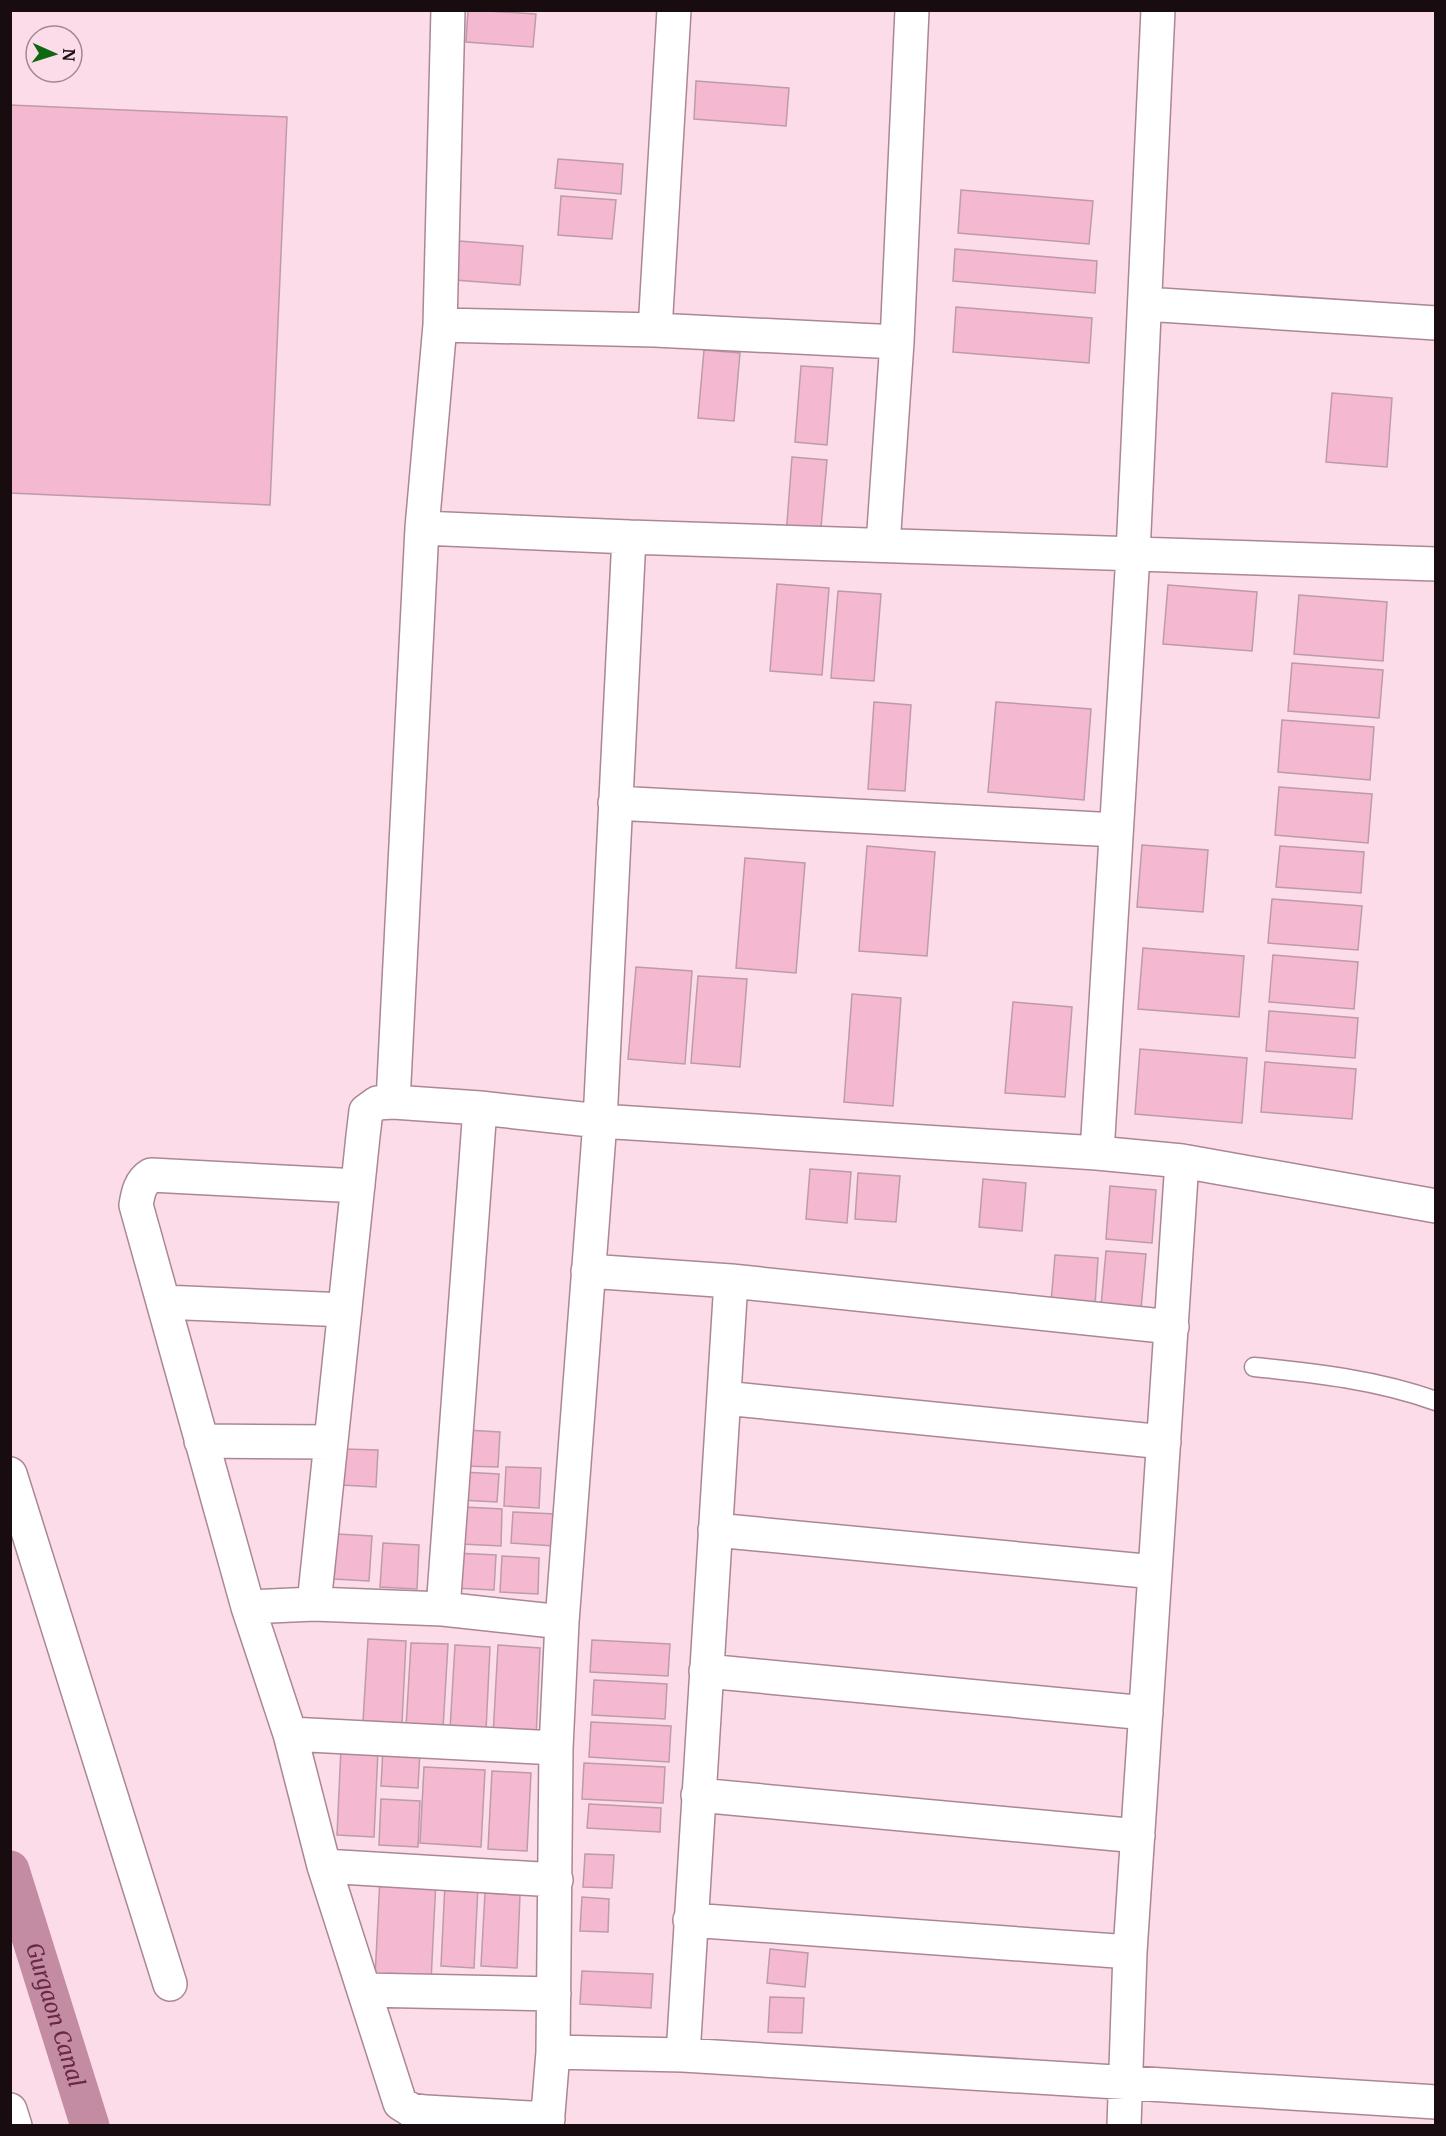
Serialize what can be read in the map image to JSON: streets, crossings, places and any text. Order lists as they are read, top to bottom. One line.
{"water":["Gurgaon Canal"],"north":"right"}
